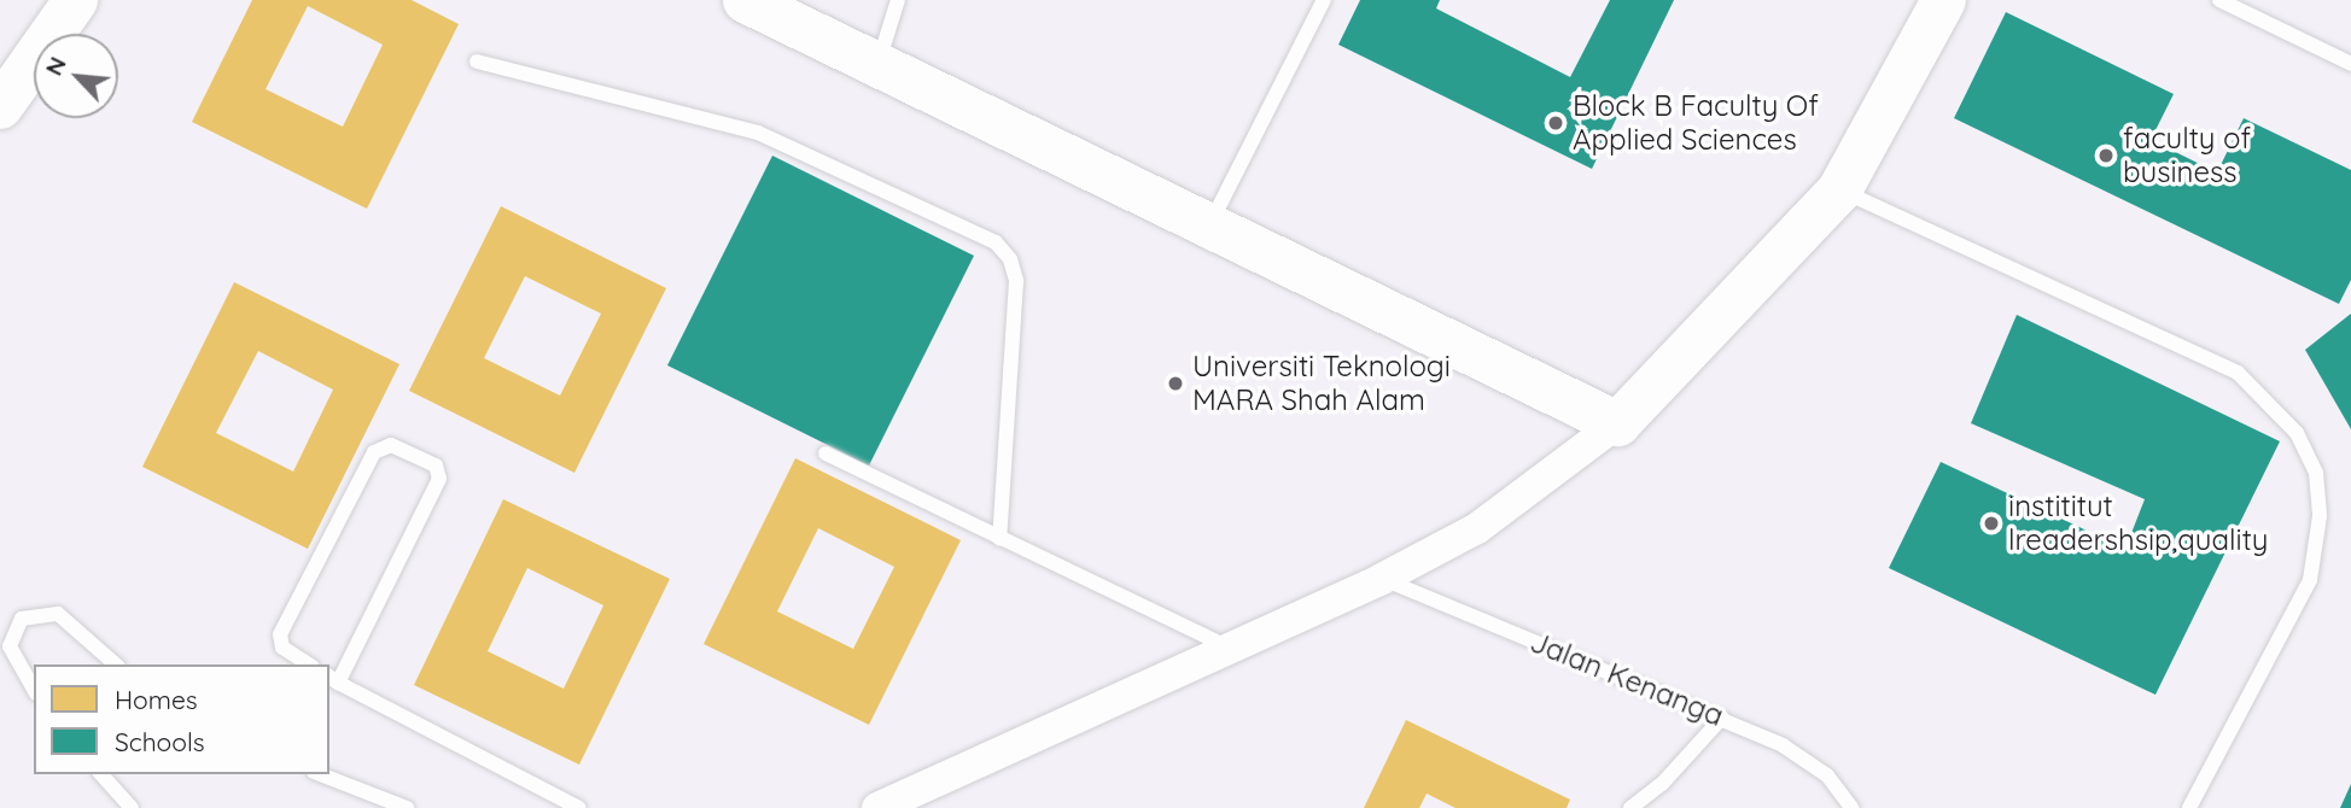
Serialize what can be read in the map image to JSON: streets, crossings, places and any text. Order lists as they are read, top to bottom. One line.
{"streets":{"lane":["Jalan Kenanga"]},"places":["Block B Faculty Of Applied Sciences","faculty of business","Universiti Teknologi MARA Shah Alam","instititut lreadershsip,quality"],"legend":["Homes","Schools"],"north":"top left"}
